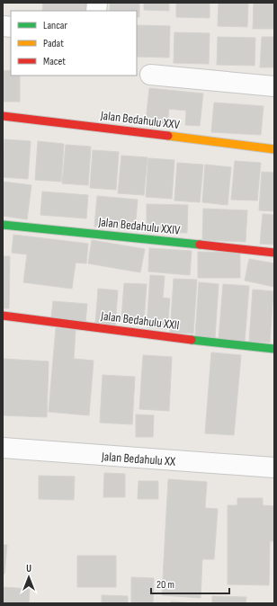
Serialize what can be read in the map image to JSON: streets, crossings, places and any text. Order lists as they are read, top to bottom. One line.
{"streets":{"street":["Jalan Bedahulu XXV","Jalan Bedahulu XXIV","Jalan Bedahulu XXII","Jalan Bedahulu XX"]},"legend":["Lancar","Padat","Macet"],"scale_bar":"20 m","north":"top"}
